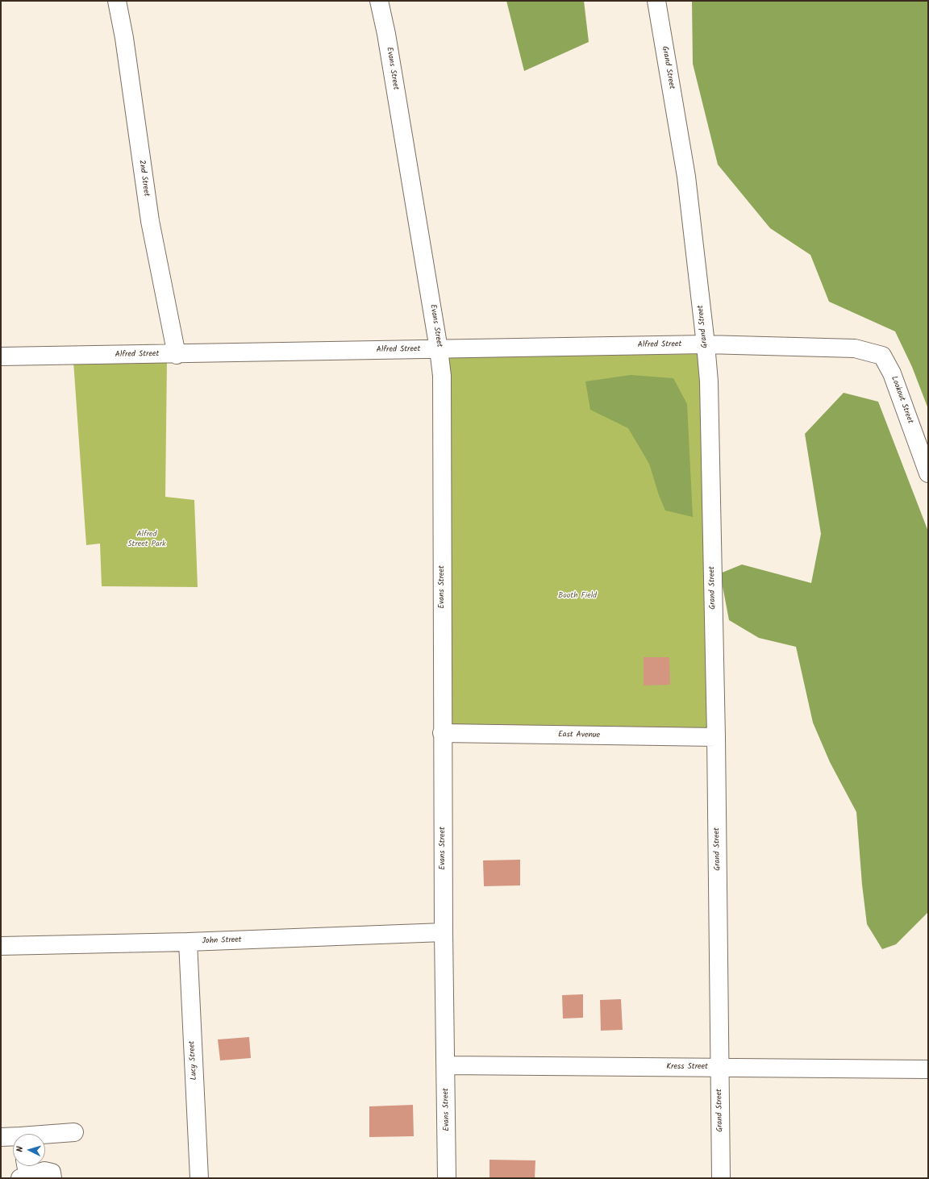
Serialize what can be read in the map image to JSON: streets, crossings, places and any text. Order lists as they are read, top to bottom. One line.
{"streets":{"street":["Grand Street","Evans Street","2nd Street","Alfred Street","Lookout Street","East Avenue","John Street","Lucy Street","Kress Street"]},"crossings":[["Grand Street","Alfred Street"],["Grand Street","East Avenue"],["Grand Street","Kress Street"],["Evans Street","Alfred Street"],["Evans Street","East Avenue"],["Evans Street","John Street"],["Evans Street","Kress Street"],["2nd Street","Alfred Street"],["Alfred Street","Lookout Street"],["John Street","Lucy Street"]],"parks":["Alfred Street Park","Booth Field"],"north":"left"}
